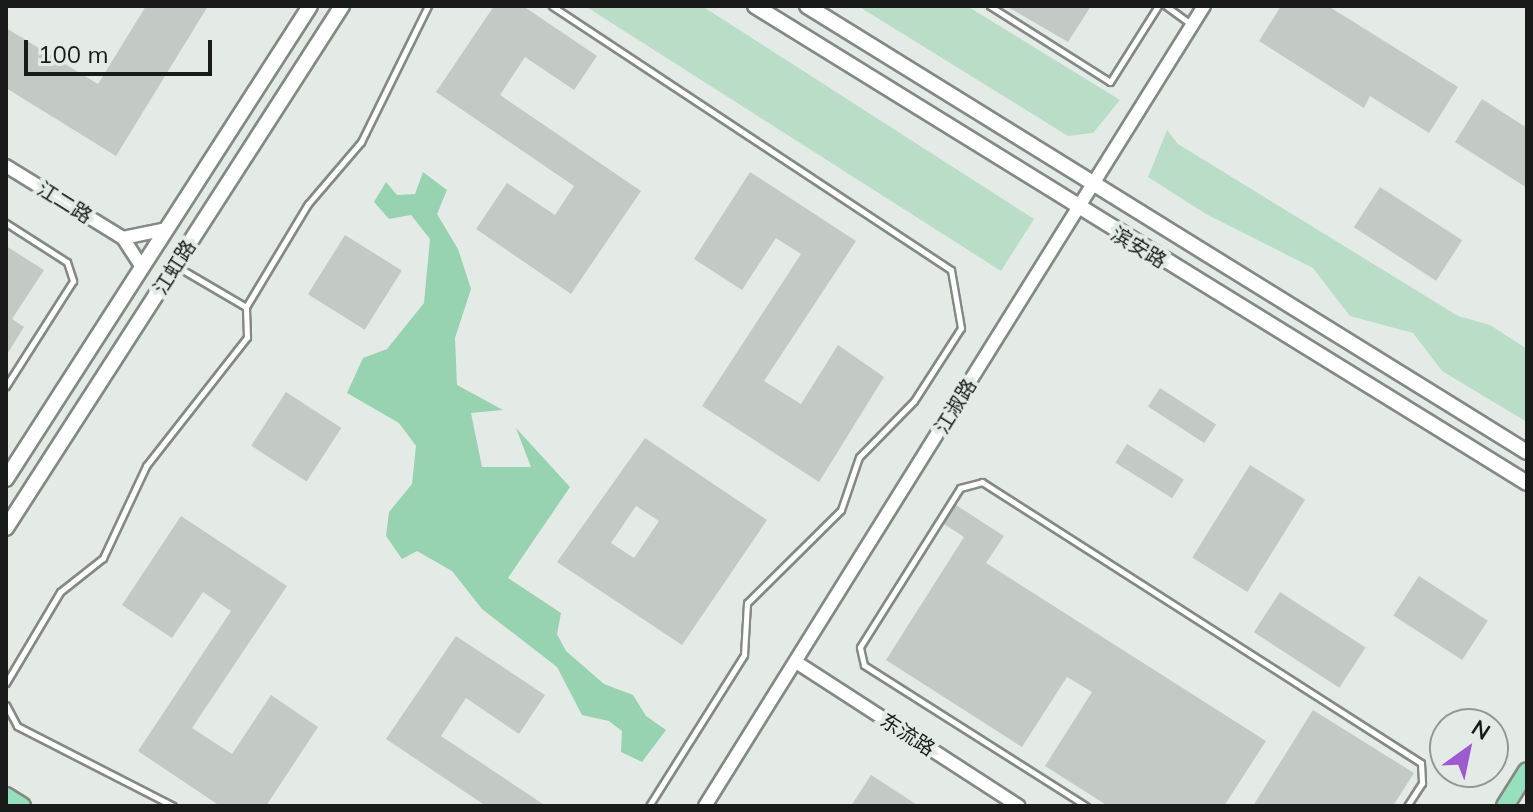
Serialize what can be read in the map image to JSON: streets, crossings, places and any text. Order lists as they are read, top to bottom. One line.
{"streets":{"main road":["滨安路","江虹路"],"street":["江二路","江淑路","东流路"]},"crossings":[["江二路","江虹路"],["滨安路","江淑路"],["江淑路","东流路"]],"scale_bar":"100 m","north":"top right"}
